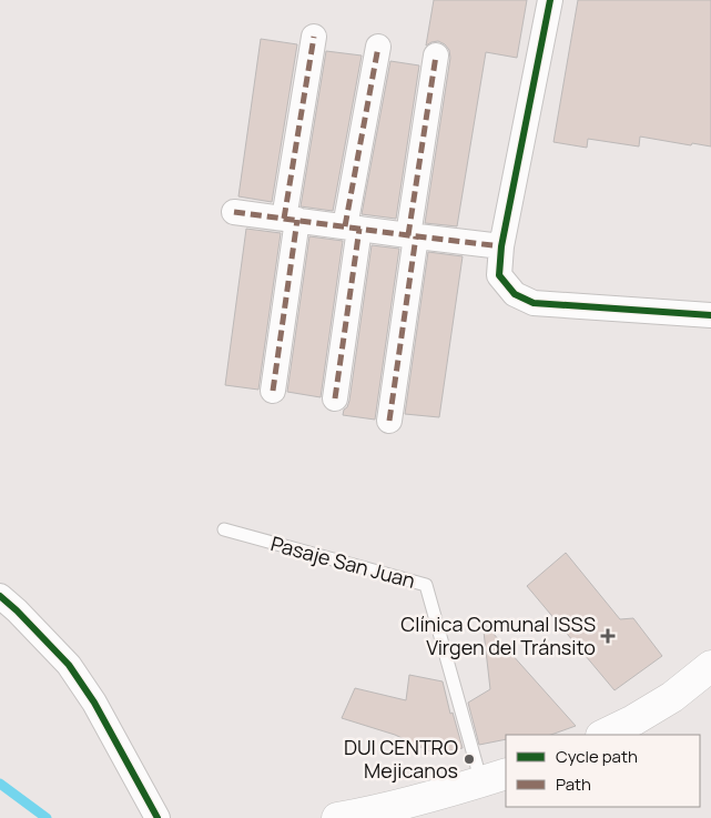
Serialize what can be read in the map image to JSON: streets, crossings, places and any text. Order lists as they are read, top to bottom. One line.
{"streets":{"lane":["Pasaje San Juan"]},"places":{"health":["Clínica Comunal ISSS Virgen del Tránsito"],"other":["DUI CENTRO Mejicanos"]},"legend":["Cycle path","Path"]}
